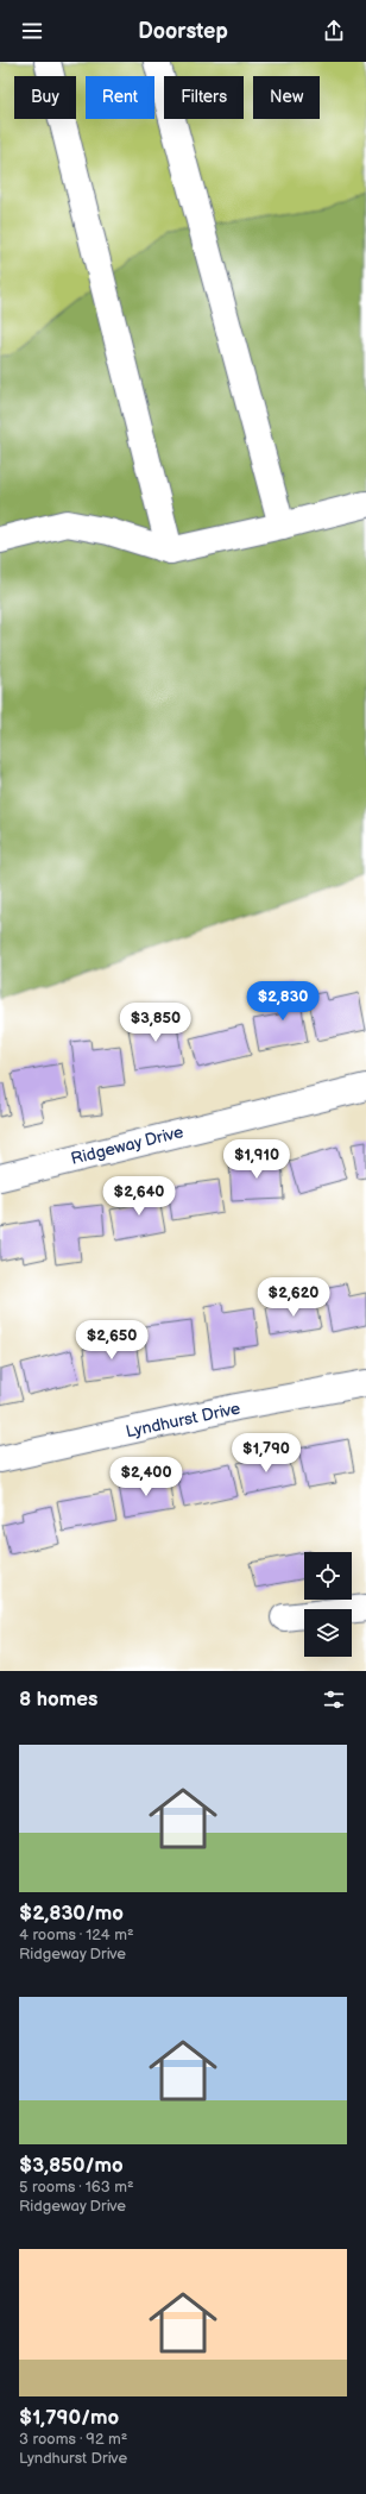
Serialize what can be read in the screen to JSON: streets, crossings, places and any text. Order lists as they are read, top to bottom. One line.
{"streets":{"street":["Ridgeway Drive","Lyndhurst Drive"]},"page":{"header":"Doorstep","chip":["Buy","Rent","Filters","New"],"price":["$2,830","$3,850","$1,910","$2,640","$2,620","$2,650","$1,790","$2,400"],"heading":"8 homes","list":[{"name":"$2,830/mo","note":"4 rooms · 124 m² · Ridgeway Drive"},{"name":"$3,850/mo","note":"5 rooms · 163 m² · Ridgeway Drive"},{"name":"$1,790/mo","note":"3 rooms · 92 m² · Lyndhurst Drive"}]}}
